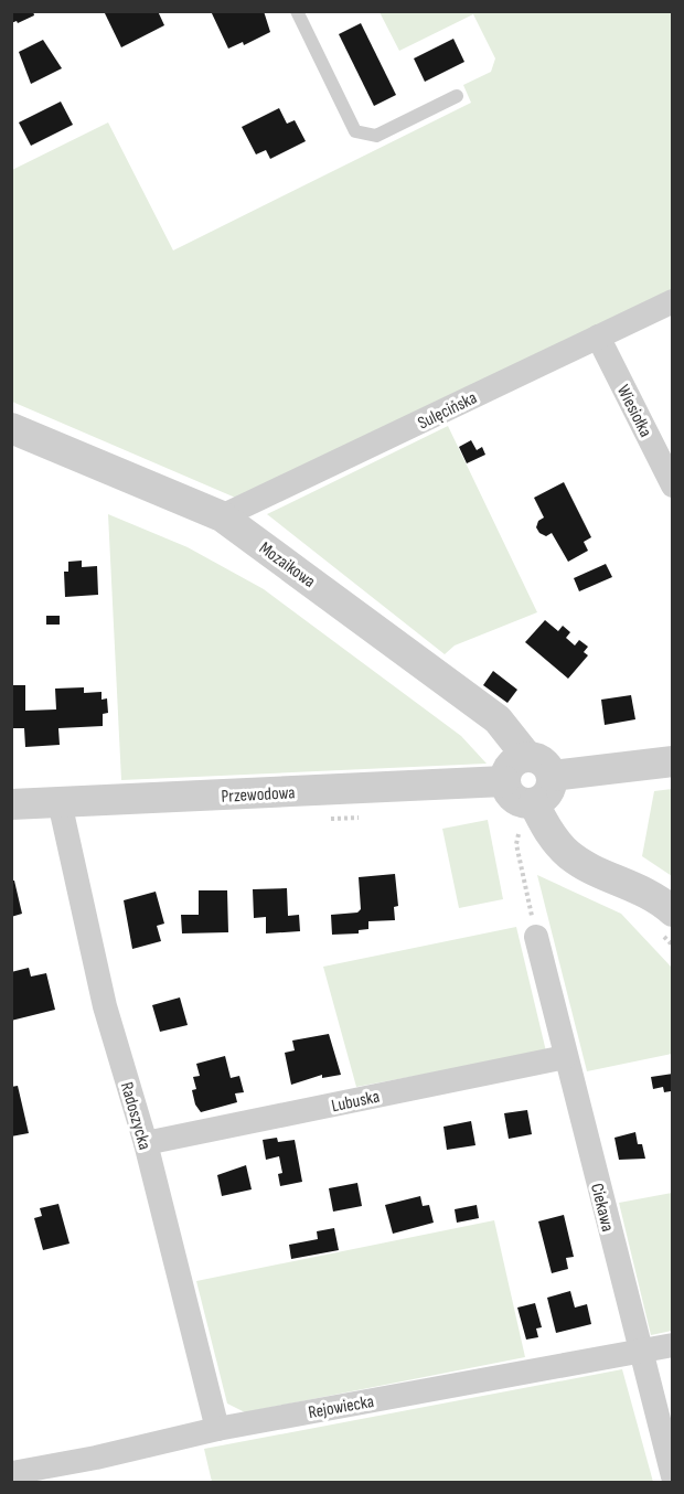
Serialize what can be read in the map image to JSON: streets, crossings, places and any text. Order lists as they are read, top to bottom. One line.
{"streets":{"street":["Sulęcińska","Wiesiołka","Mozaikowa","Przewodowa","Lubuska","Radoszycka","Ciekawa","Rejowiecka"]},"crossings":[["Sulęcińska","Wiesiołka"],["Sulęcińska","Mozaikowa"],["Mozaikowa","Przewodowa"],["Przewodowa","Radoszycka"],["Lubuska","Radoszycka"],["Lubuska","Ciekawa"],["Radoszycka","Rejowiecka"],["Ciekawa","Rejowiecka"]]}
